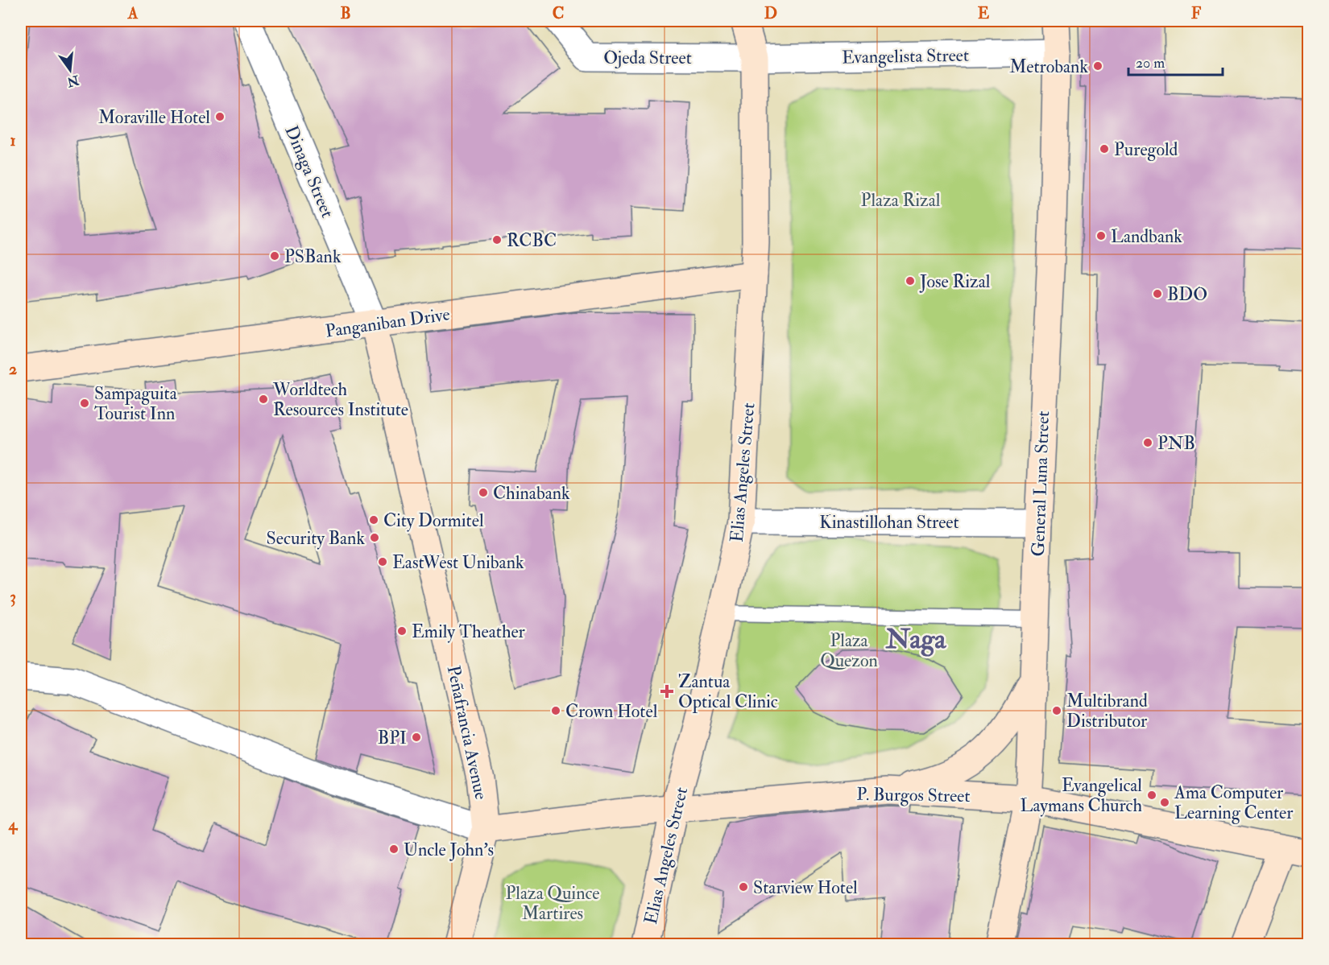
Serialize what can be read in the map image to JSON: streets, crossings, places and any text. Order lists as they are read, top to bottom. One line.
{"streets":{"main road":["Panganiban Drive","Elias Angeles Street","General Luna Street","Peñafrancia Avenue","P. Burgos Street"],"street":["Evangelista Street","Ojeda Street","Dinaga Street","Kinastillohan Street"]},"crossings":[["Evangelista Street","Ojeda Street"],["Evangelista Street","Elias Angeles Street"],["Evangelista Street","General Luna Street"],["Ojeda Street","Elias Angeles Street"],["Dinaga Street","Panganiban Drive"],["Dinaga Street","Peñafrancia Avenue"],["Panganiban Drive","Elias Angeles Street"],["Panganiban Drive","Peñafrancia Avenue"],["Elias Angeles Street","Kinastillohan Street"],["Elias Angeles Street","P. Burgos Street"],["General Luna Street","Kinastillohan Street"],["General Luna Street","P. Burgos Street"],["Peñafrancia Avenue","P. Burgos Street"]],"districts":["Naga"],"parks":["Plaza Rizal","Plaza Quezon","Plaza Quince Martires"],"places":{"other":["Metrobank","Moraville Hotel","Puregold","Landbank","RCBC","PSBank","Jose Rizal","BDO","Worldtech Resources Institute","Sampaguita Tourist Inn","PNB","Chinabank","City Dormitel","Security Bank","EastWest Unibank","Emily Theather","Crown Hotel","Multibrand Distributor","BPI","Evangelical Laymans Church","Ama Computer Learning Center","Uncle John's","Starview Hotel"],"health":["Zantua Optical Clinic"]},"scale_bar":"20 m","north":"bottom","grid":{"columns":["A","B","C","D","E","F"],"rows":["1","2","3","4"]}}
